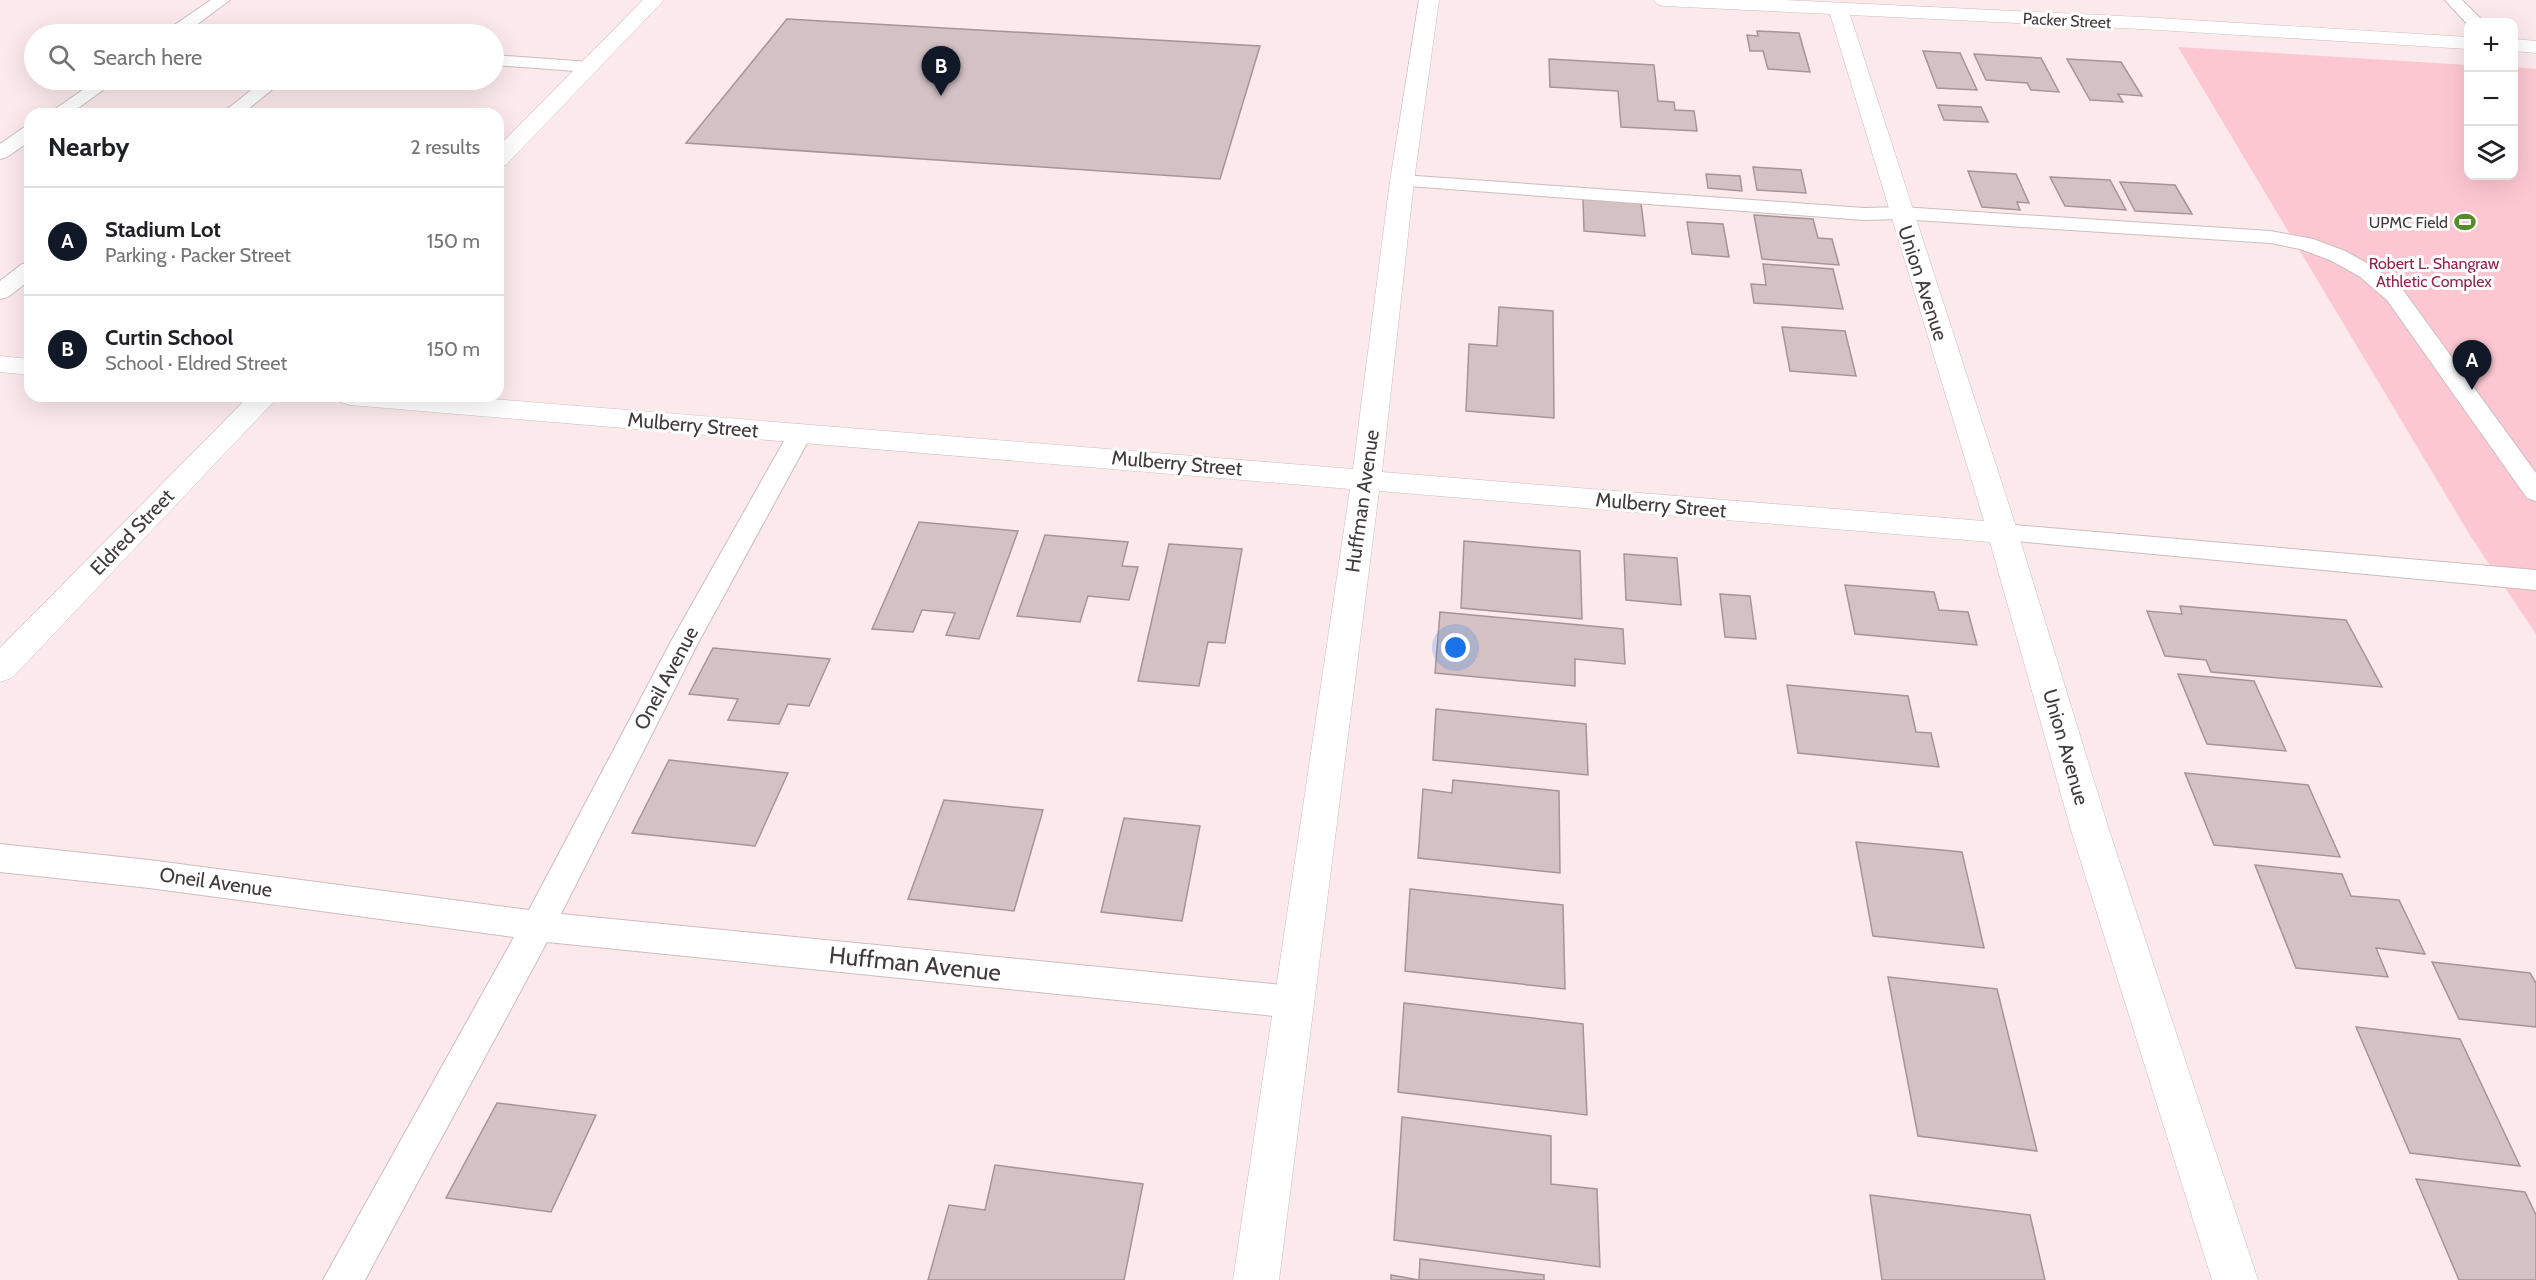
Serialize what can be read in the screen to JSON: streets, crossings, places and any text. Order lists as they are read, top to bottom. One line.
{"streets":{"street":["Packer Street","Union Avenue","Mulberry Street","Huffman Avenue","Eldred Street"],"lane":["Oneil Avenue"]},"crossings":[["Packer Street","Union Avenue"],["Union Avenue","Mulberry Street"],["Union Avenue","Huffman Avenue"],["Mulberry Street","Huffman Avenue"],["Mulberry Street","Oneil Avenue"],["Huffman Avenue","Oneil Avenue"]],"parks":["Robert L. Shangraw Athletic Complex"],"places":{"sports":["UPMC Field"]},"page":{"map_buttons":["+","−"],"search":"Search here","pins":["B","A"],"heading":["Nearby","2 results"],"list":[{"mark":"A","name":"Stadium Lot","note":"Parking · Packer Street","value":"150 m"},{"mark":"B","name":"Curtin School","note":"School · Eldred Street","value":"150 m"}]}}
